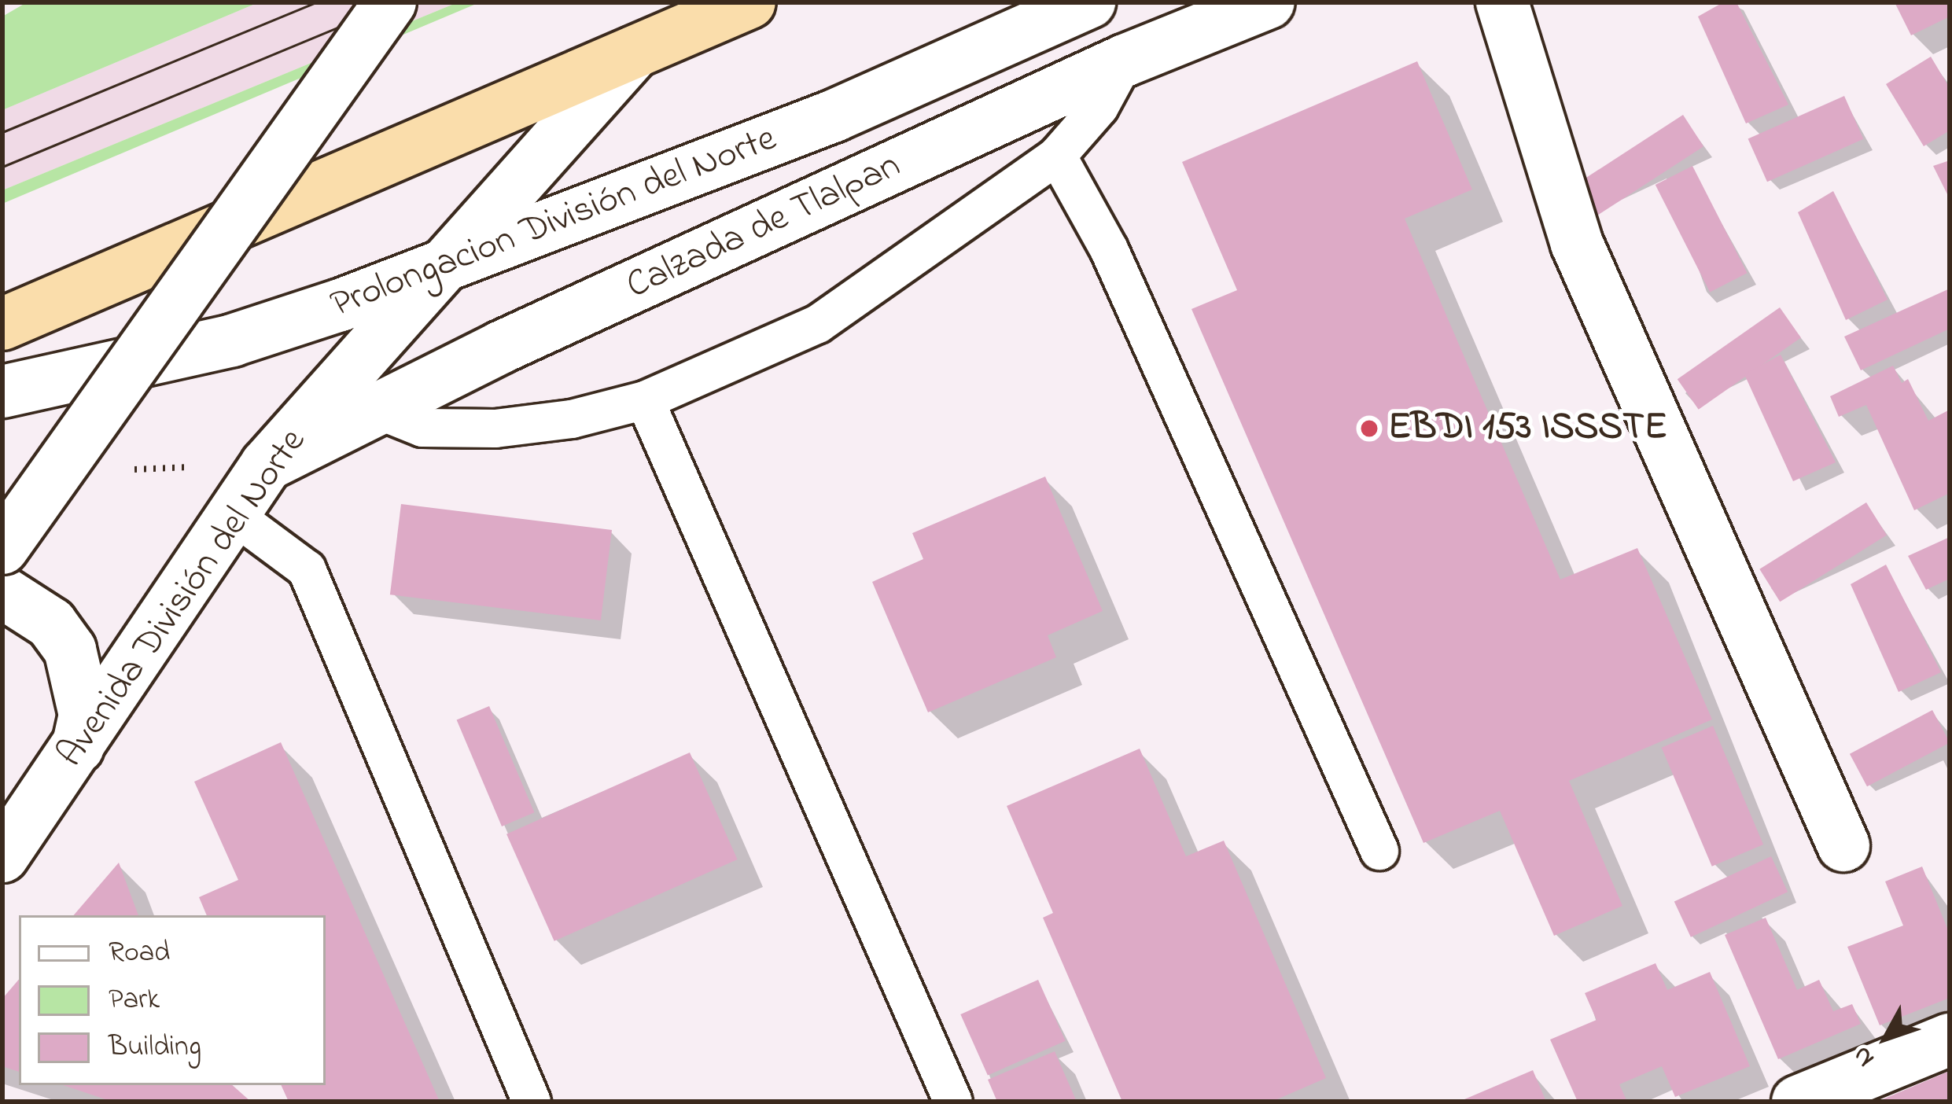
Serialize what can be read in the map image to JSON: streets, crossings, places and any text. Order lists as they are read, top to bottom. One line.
{"streets":{"main road":["Prolongacion División del Norte","Calzada de Tlalpan","Avenida División del Norte"]},"crossings":[["Prolongacion División del Norte","Avenida División del Norte"],["Calzada de Tlalpan","Avenida División del Norte"]],"places":["EBDI 153 ISSSTE"],"legend":["Road","Park","Building"],"north":"bottom left"}
